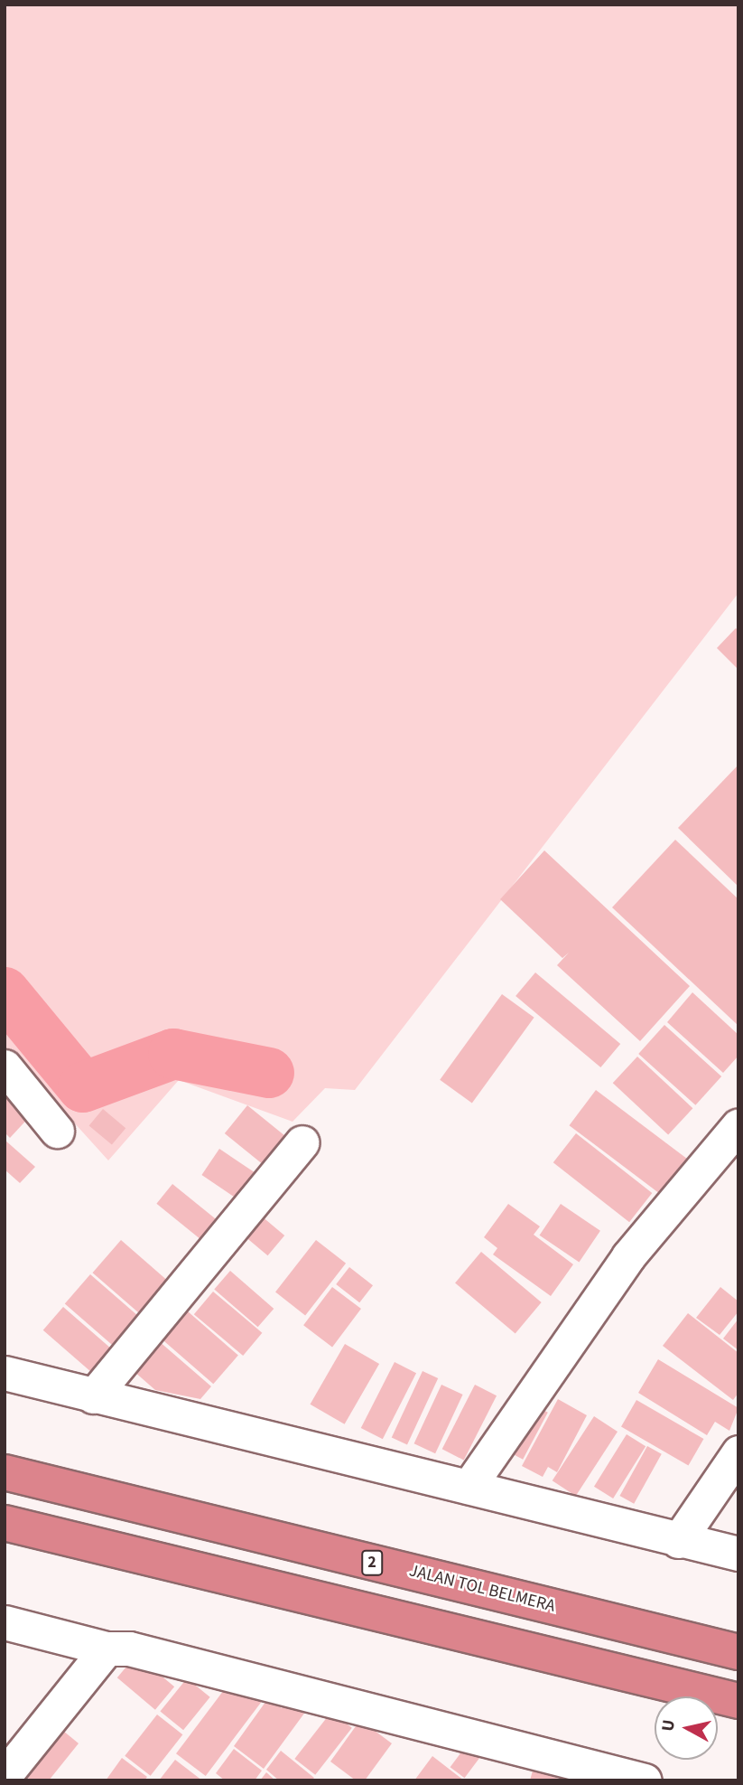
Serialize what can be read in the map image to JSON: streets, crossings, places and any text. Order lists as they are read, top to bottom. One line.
{"streets":{"highway":["2","JALAN TOL BELMERA"]},"north":"left"}
